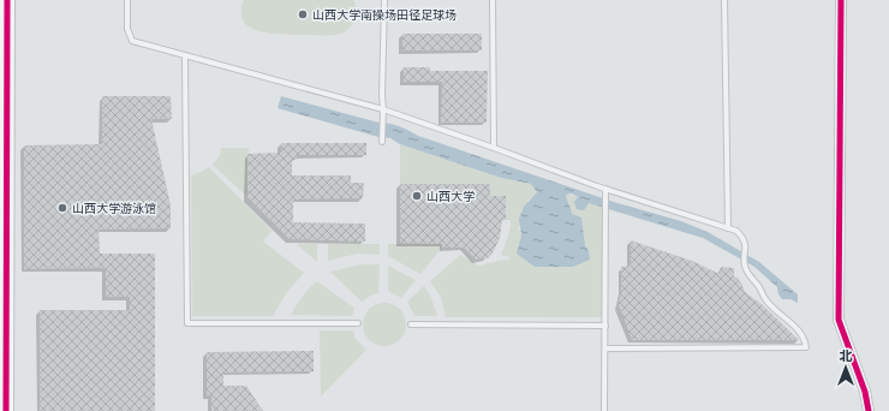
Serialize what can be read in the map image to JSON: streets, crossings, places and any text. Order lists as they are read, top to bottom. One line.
{"places":["山西大学南操场田径足球场","山西大学","山西大学游泳馆"],"north":"top"}
